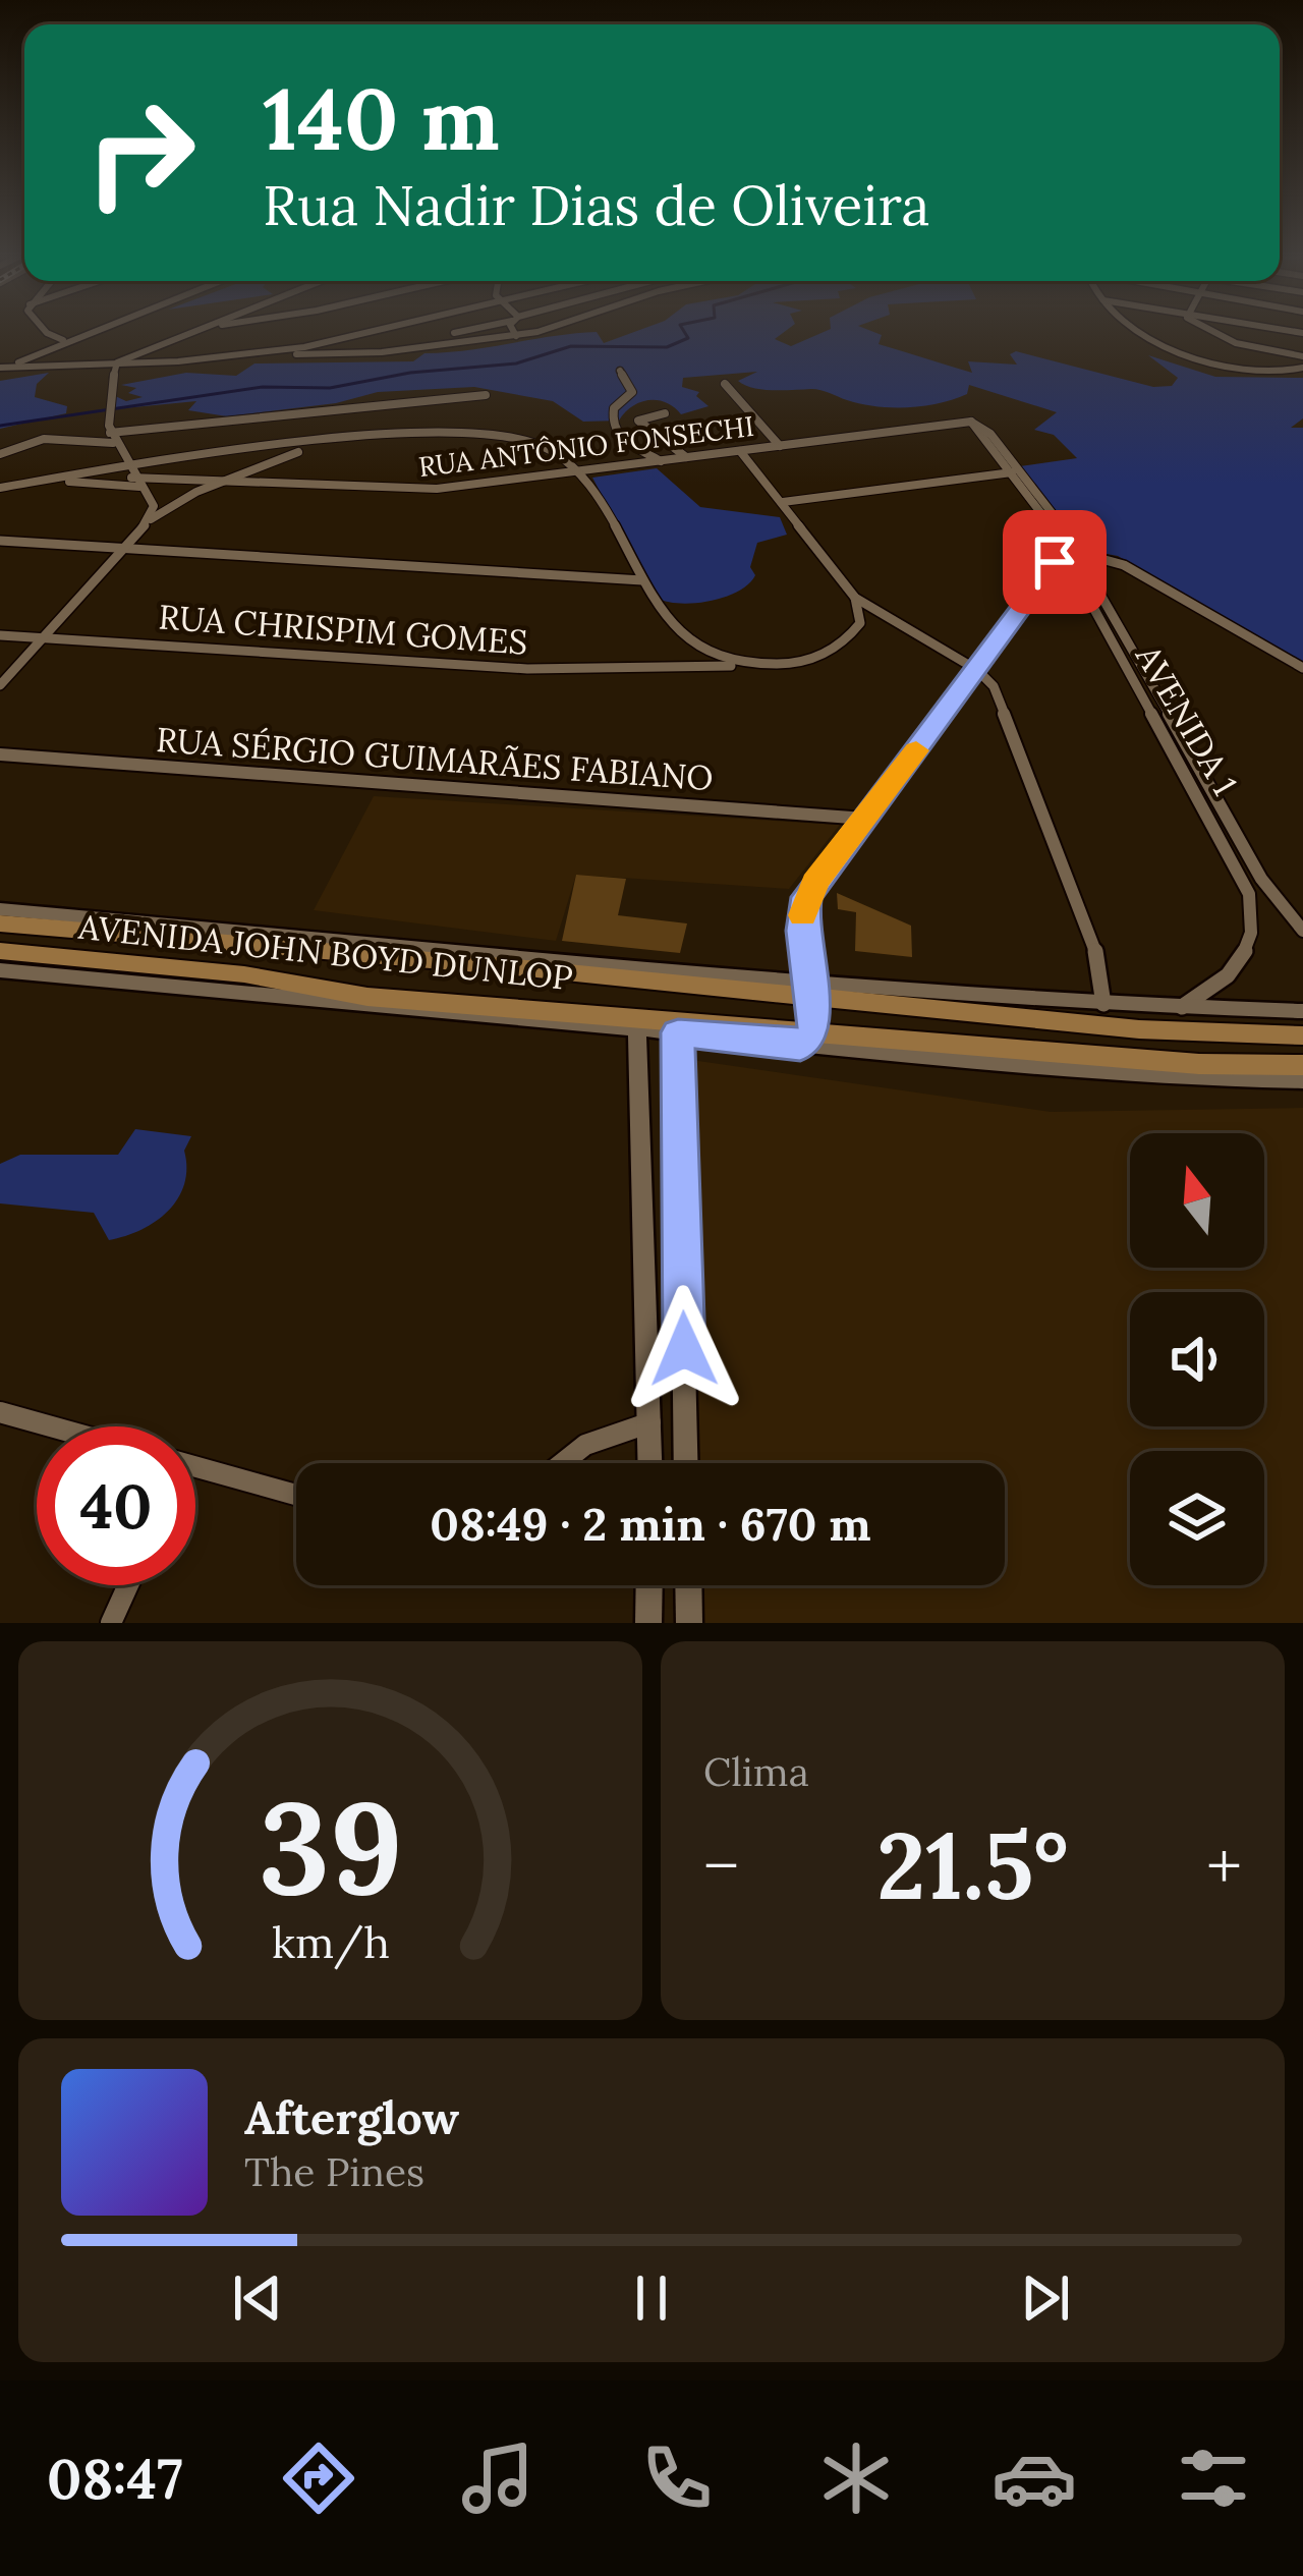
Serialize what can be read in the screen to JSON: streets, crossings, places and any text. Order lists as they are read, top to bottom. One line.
{"streets":{"main road":["AVENIDA JOHN BOYD DUNLOP"],"street":["RUA ANTÔNIO FONSECHI","RUA CHRISPIM GOMES","AVENIDA 1","RUA SÉRGIO GUIMARÃES FABIANO"]},"crossings":[["RUA ANTÔNIO FONSECHI","AVENIDA 1"],["AVENIDA 1","AVENIDA JOHN BOYD DUNLOP"]],"north":"top","page":{"turn":["140 m","Rua Nadir Dias de Oliveira"],"limit":"40","trip":"08:49 · 2 min · 670 m","tile":"Clima","heat":["−","21.5°","+"],"song":["Afterglow","The Pines"],"tabs":"08:47","gauge":["39","km/h"]}}
